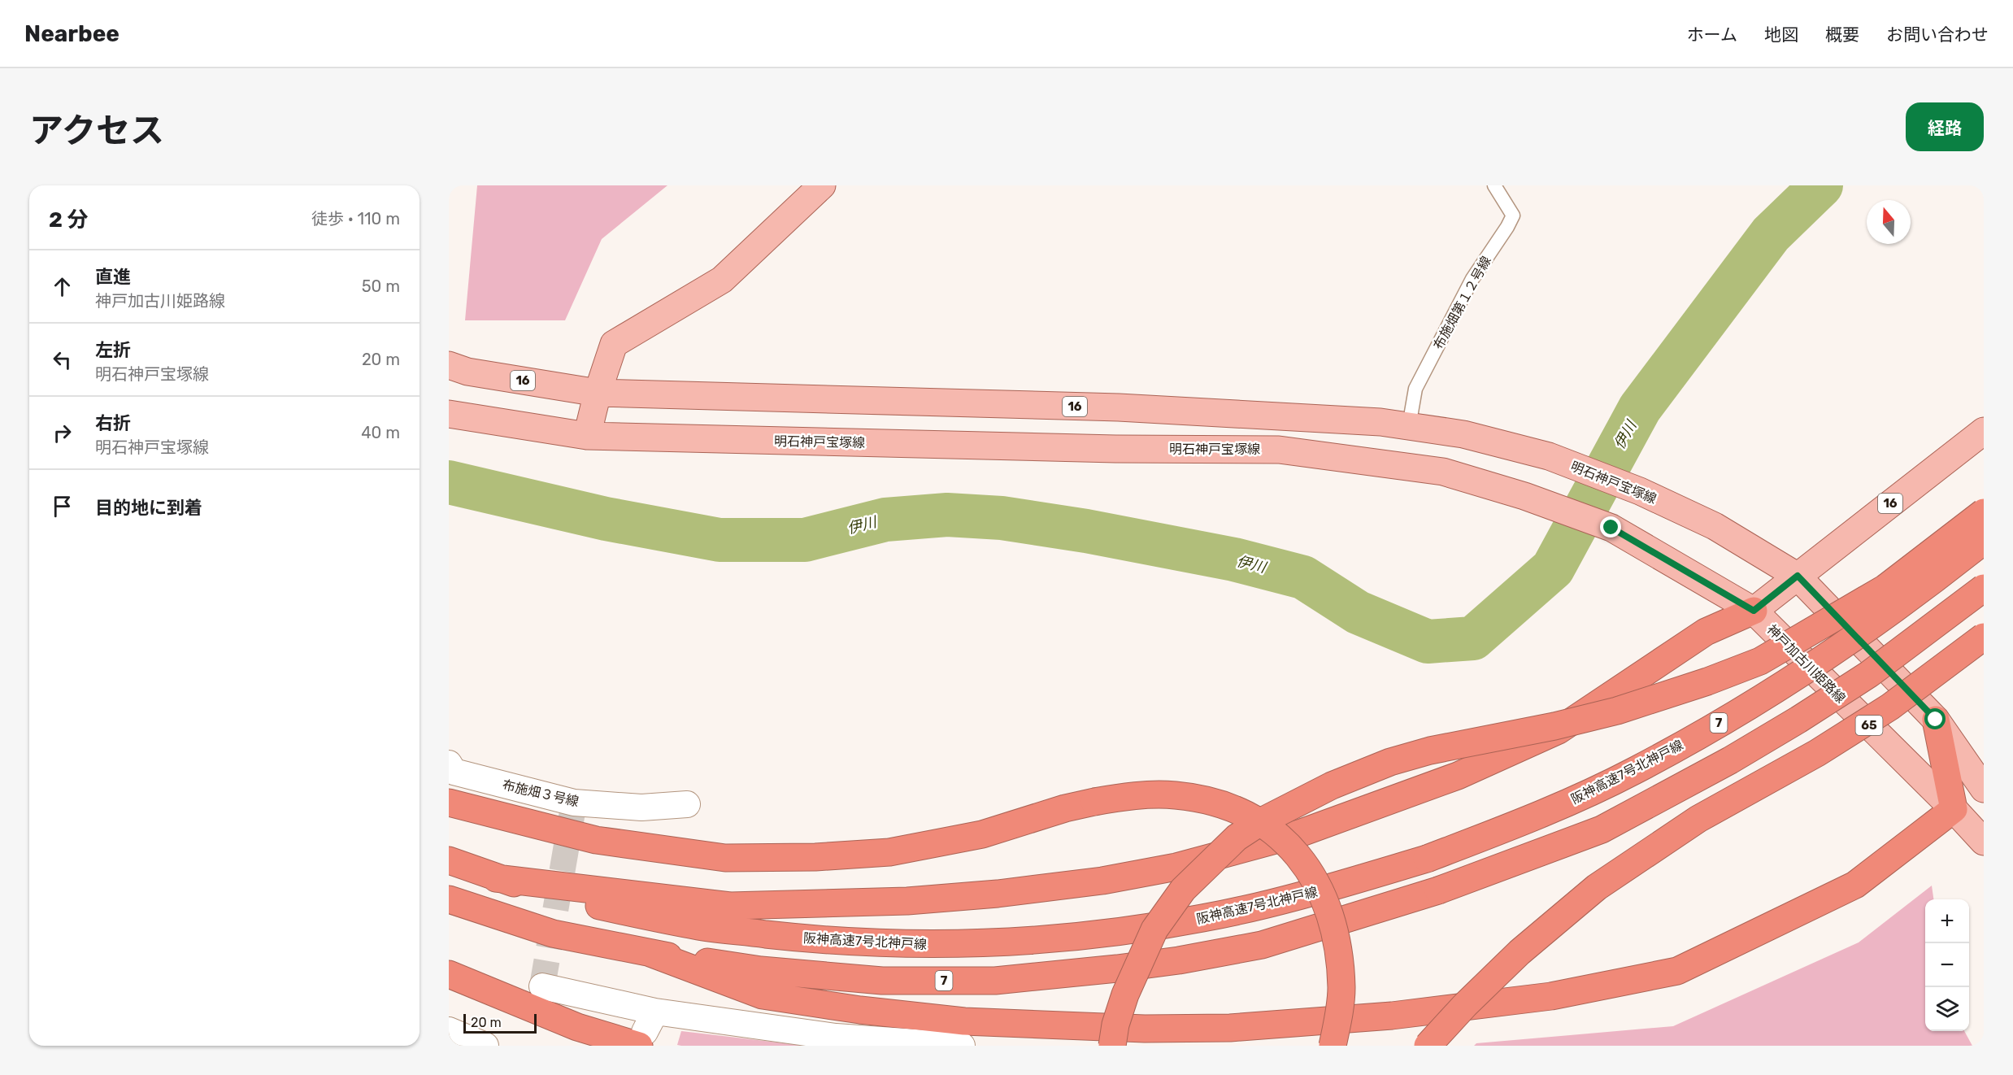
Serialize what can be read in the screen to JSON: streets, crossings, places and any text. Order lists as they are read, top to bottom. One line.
{"streets":{"highway":["7","阪神高速7号北神戸線"],"main road":["16","明石神戸宝塚線","神戸加古川姫路線","65"],"street":["布施畑３号線"],"lane":["布施畑第１２号線"]},"crossings":[["布施畑第１２号線","明石神戸宝塚線"],["16","明石神戸宝塚線"],["16","神戸加古川姫路線"],["明石神戸宝塚線","神戸加古川姫路線"]],"water":["伊川"],"scale_bar":"20 m","north":"top","page":{"header":"Nearbee","nav":["ホーム","地図","概要","お問い合わせ"],"title":"アクセス","buttons":"経路","heading":["2 分","徒歩 · 110 m"],"list":[["直進","神戸加古川姫路線","50 m"],["左折","明石神戸宝塚線","20 m"],["右折","明石神戸宝塚線","40 m"],"目的地に到着"],"map_buttons":["+","−"],"scale":"20 m"}}
